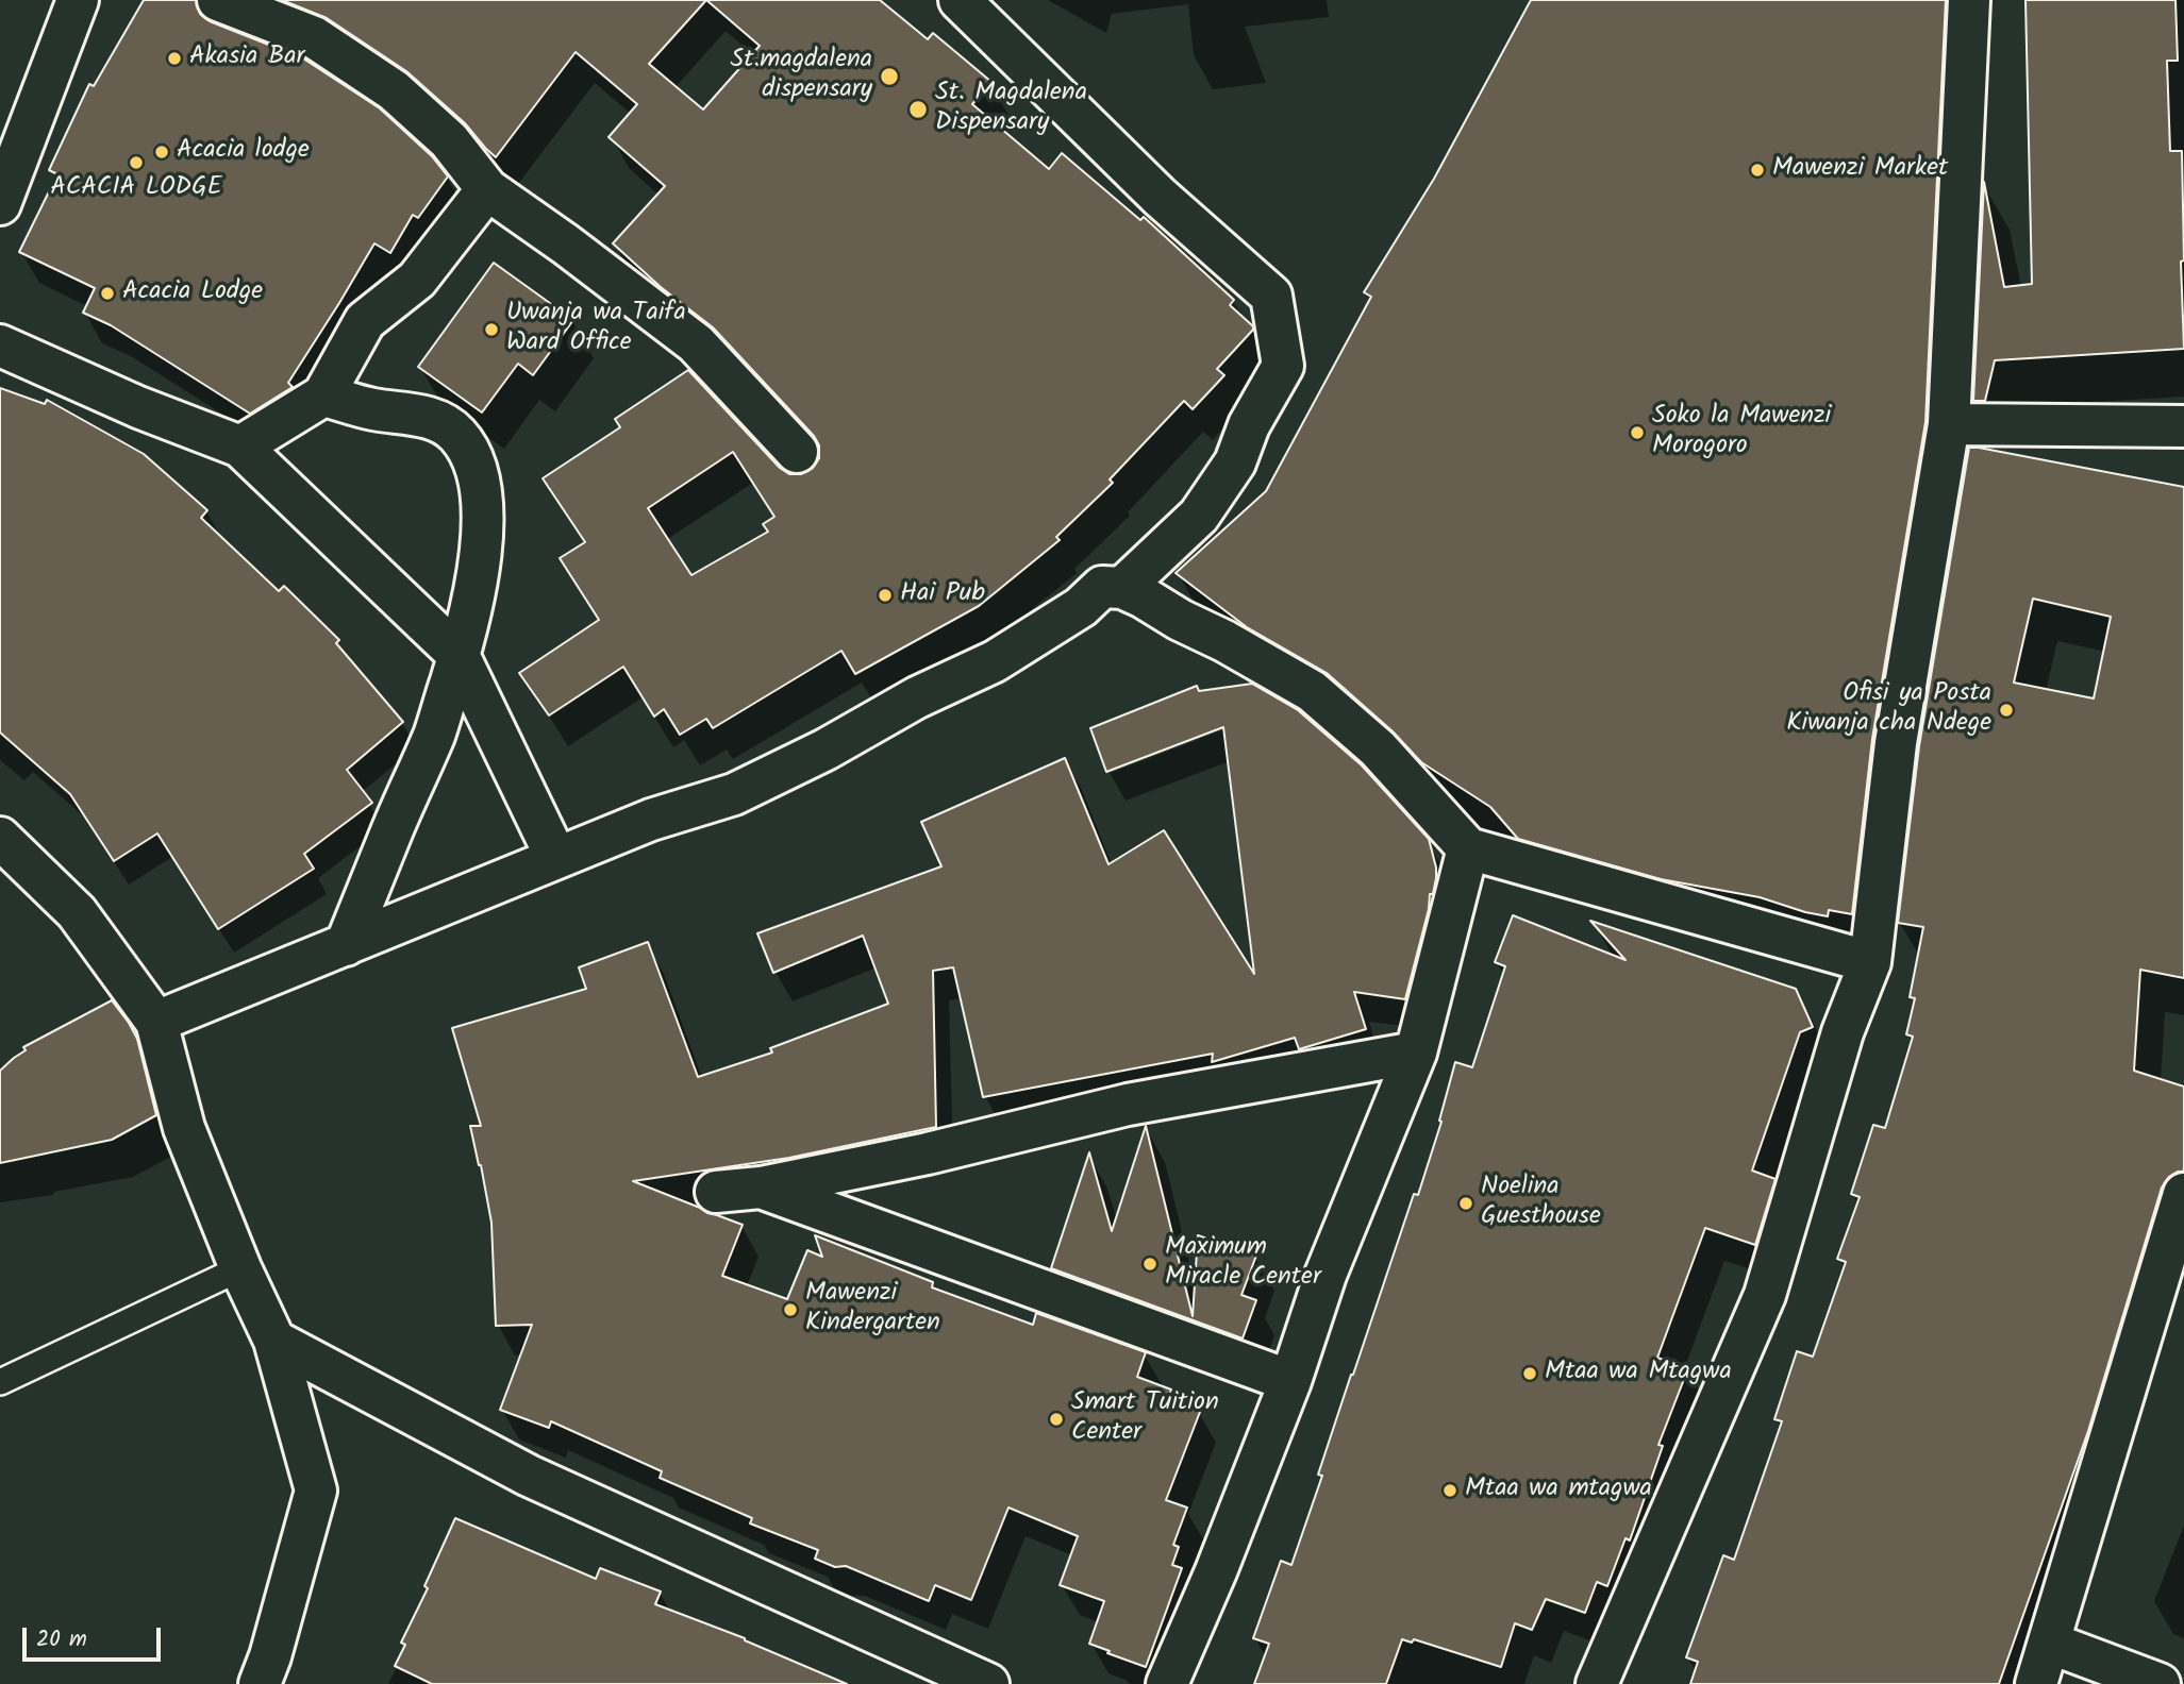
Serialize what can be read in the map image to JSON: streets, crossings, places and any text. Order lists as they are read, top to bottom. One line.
{"places":["Akasia Bar","St.magdalena dispensary","St. Magdalena Dispensary","Acacia lodge","ACACIA LODGE","Mawenzi Market","Acacia Lodge","Uwanja wa Taifa Ward Office","Soko la Mawenzi Morogoro","Hai Pub","Ofisi ya Posta Kiwanja cha Ndege","Noelina Guesthouse","Maximum Miracle Center","Mawenzi Kindergarten","Mtaa wa Mtagwa","Smart Tuition Center","Mtaa wa mtagwa"],"scale_bar":"20 m"}
